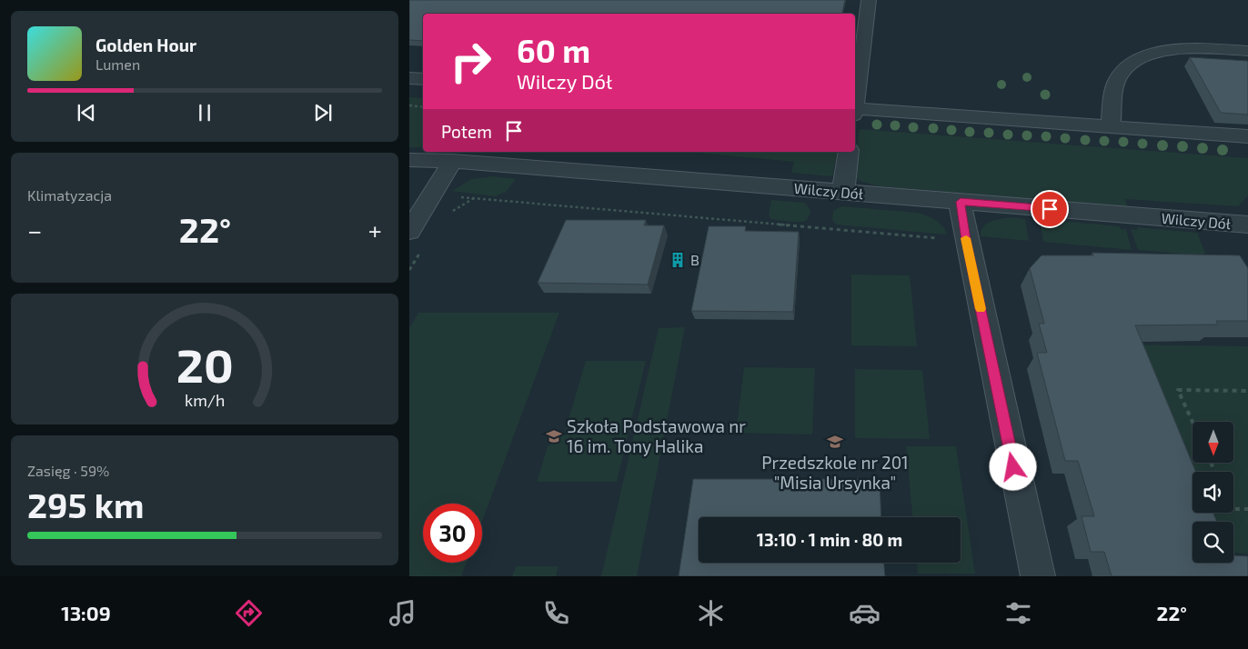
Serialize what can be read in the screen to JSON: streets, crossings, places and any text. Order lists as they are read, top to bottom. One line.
{"streets":{"street":["Wilczy Dół"]},"places":{"building":["B"],"school or university":["Szkoła Podstawowa nr 16 im. Tony Halika","Przedszkole nr 201 \"Misia Ursynka\""]},"north":"bottom","page":{"turn":["60 m","Wilczy Dół"],"song":["Golden Hour","Lumen"],"then":"Potem","tile":["Klimatyzacja",["Zasięg · 59%","295 km"]],"heat":["−","22°","+"],"limit":"30","trip":"13:10 · 1 min · 80 m","tabs":["13:09","22°"],"gauge":["20","km/h"]}}
